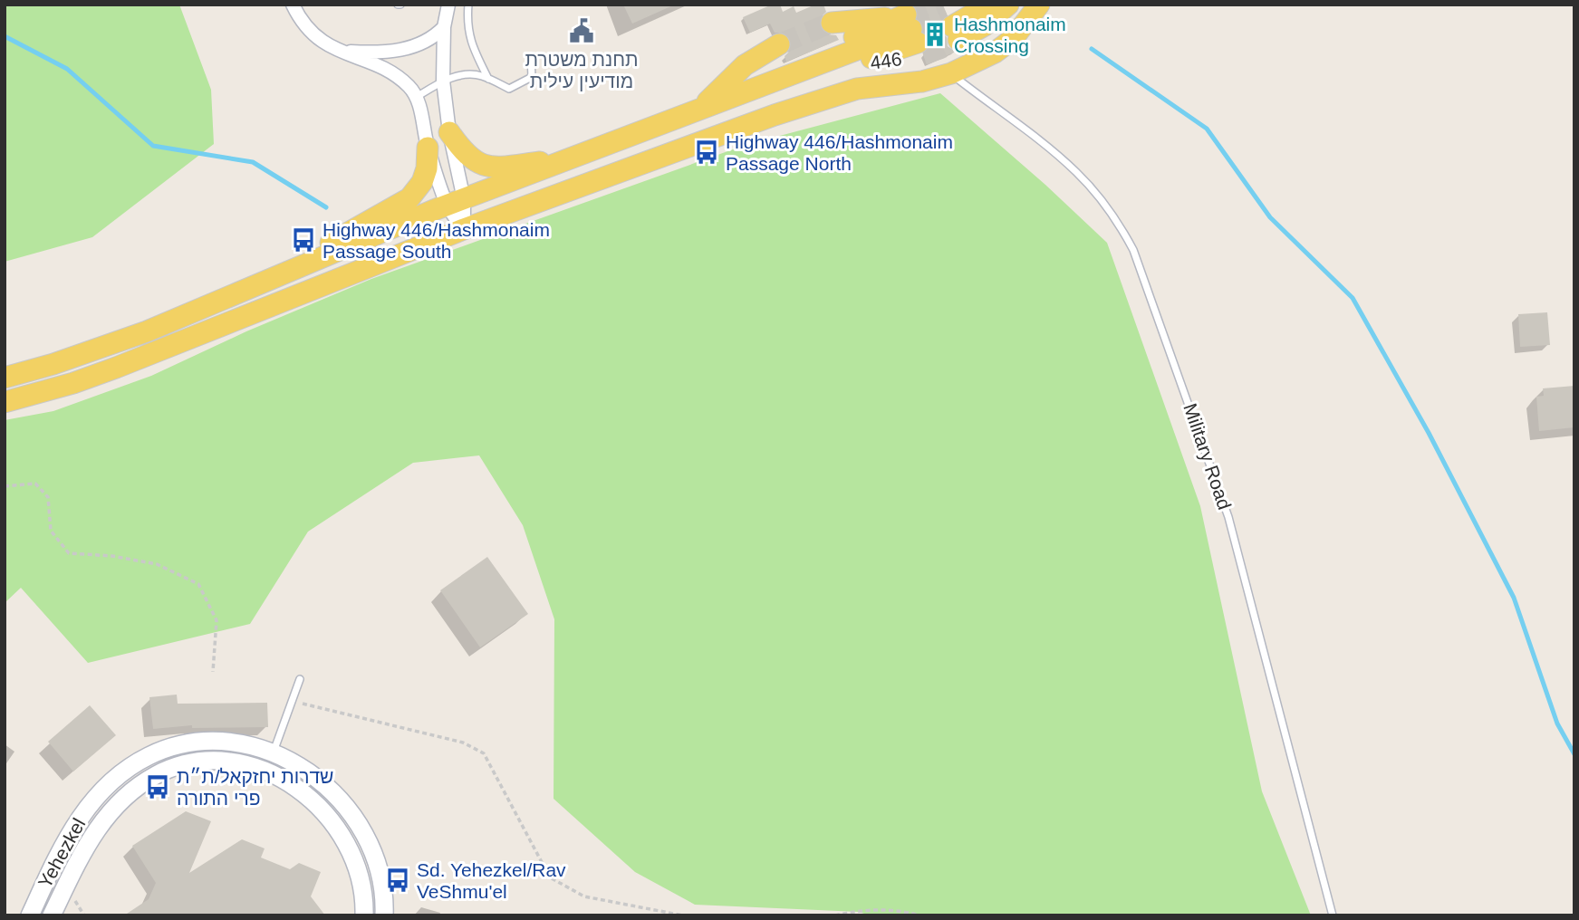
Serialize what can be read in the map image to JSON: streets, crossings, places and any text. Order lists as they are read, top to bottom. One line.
{"streets":{"main road":["446"],"street":["Yehezkel"],"lane":["Military Road"]},"crossings":[["446","Military Road"]],"places":{"public building":["תחנת משטרת מודיעין עילית"],"building":["Hashmonaim Crossing"],"bus stop":["Highway 446/Hashmonaim Passage North","Highway 446/Hashmonaim Passage South","שדרות יחזקאל/ת״ת פרי התורה","Sd. Yehezkel/Rav VeShmu'el"]}}
